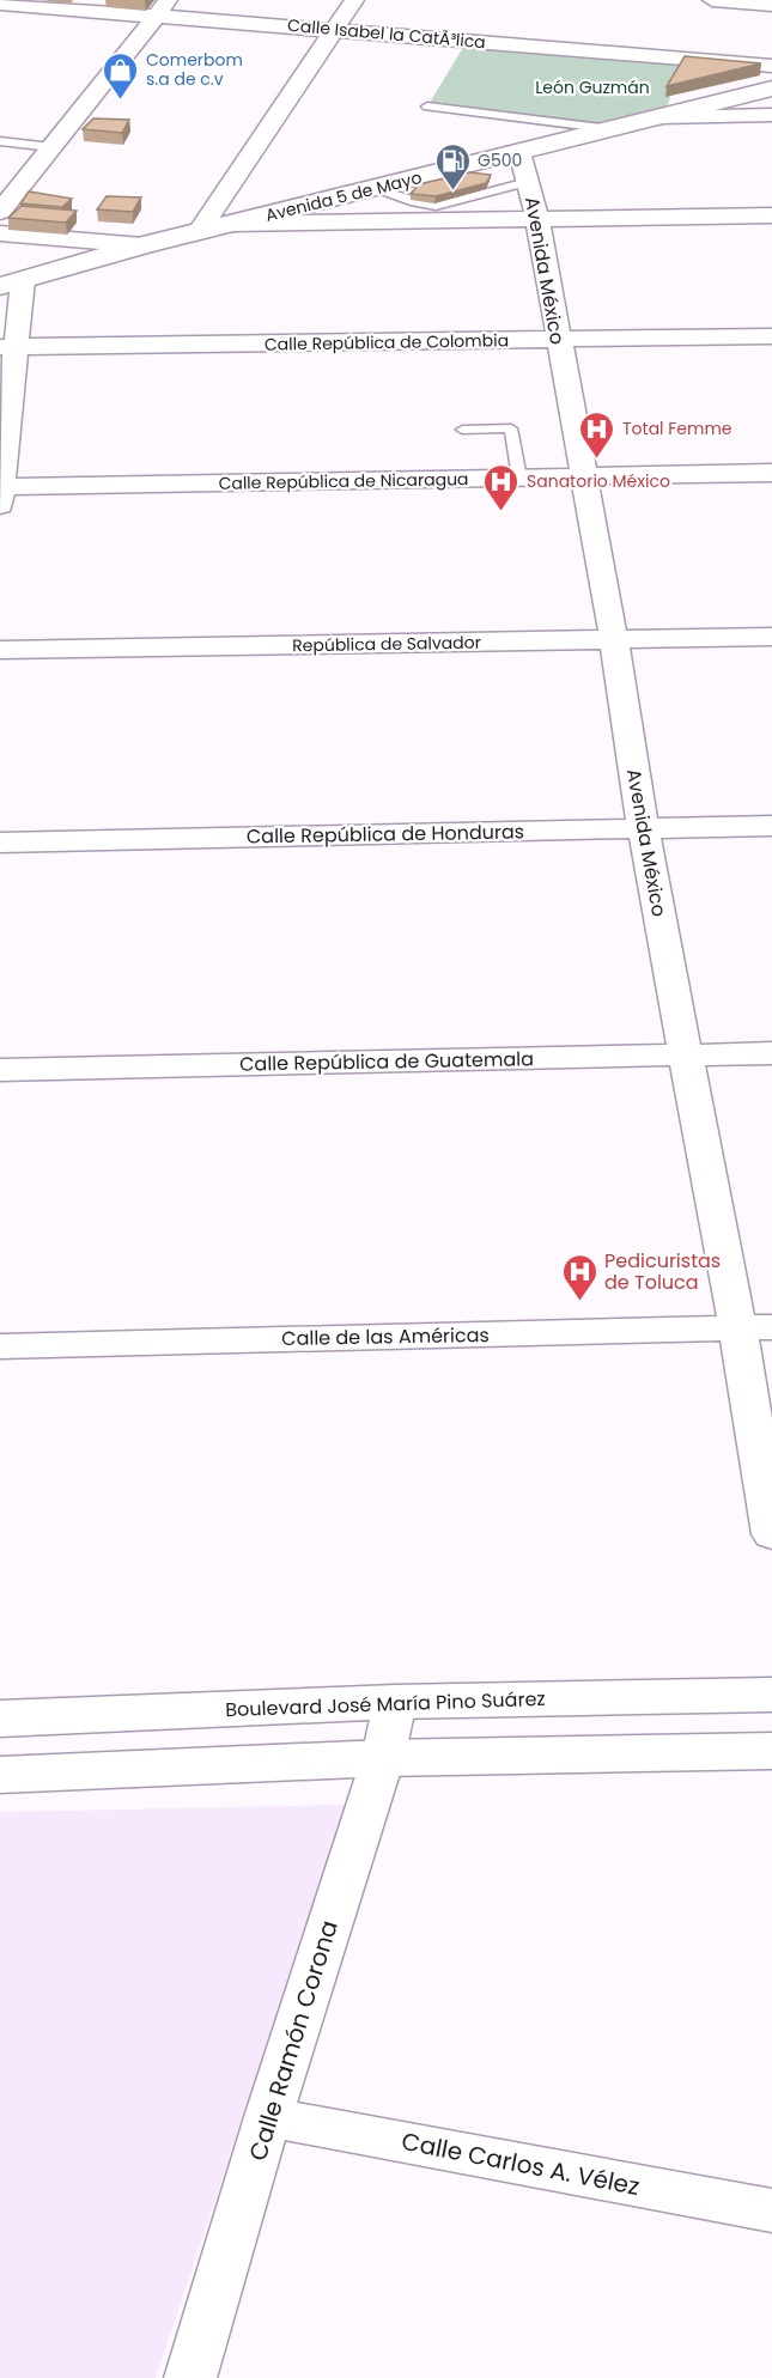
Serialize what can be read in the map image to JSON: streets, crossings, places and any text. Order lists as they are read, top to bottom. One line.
{"streets":{"main road":["Avenida 5 de Mayo","Boulevard José María Pino Suárez"],"street":["Calle Isabel la CatÃ³lica","Avenida México","Calle República de Colombia","Calle República de Nicaragua","República de Salvador","Calle República de Honduras","Calle República de Guatemala","Calle de las Américas","Calle Ramón Corona","Calle Carlos A. Vélez"]},"crossings":[["Avenida 5 de Mayo","Avenida México"],["Avenida México","Calle República de Colombia"],["Avenida México","Calle República de Nicaragua"],["Avenida México","República de Salvador"],["Avenida México","Calle República de Honduras"],["Avenida México","Calle República de Guatemala"],["Avenida México","Calle de las Américas"],["Boulevard José María Pino Suárez","Calle Ramón Corona"],["Calle Ramón Corona","Calle Carlos A. Vélez"]],"parks":["León Guzmán"],"places":{"shop":["Comerbom s.a de c.v"],"fuel station":["G500"],"hospital":["Total Femme","Sanatorio México","Pedicuristas de Toluca"]}}
